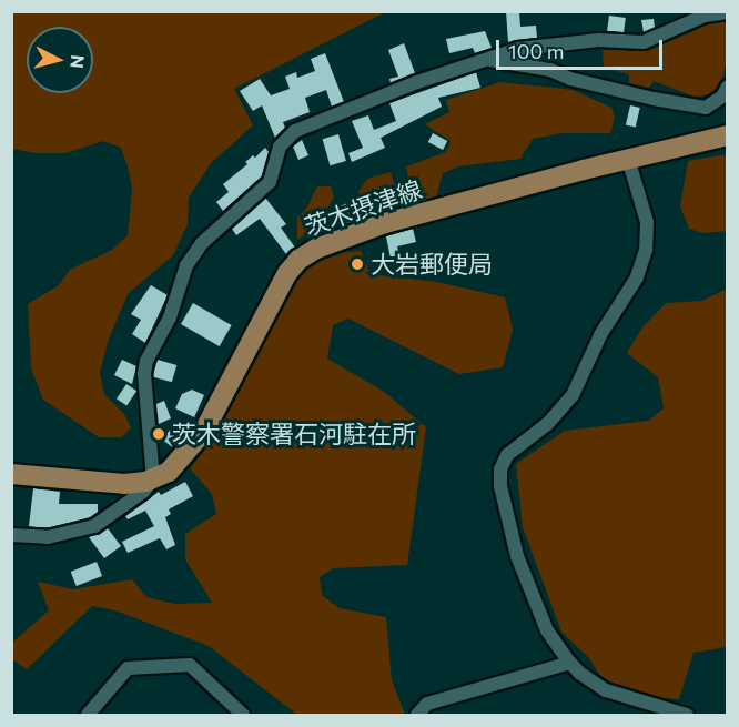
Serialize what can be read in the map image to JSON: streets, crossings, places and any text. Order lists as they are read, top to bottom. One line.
{"streets":{"main road":["茨木摂津線"]},"places":["大岩郵便局","茨木警察署石河駐在所"],"scale_bar":"100 m","north":"right"}
